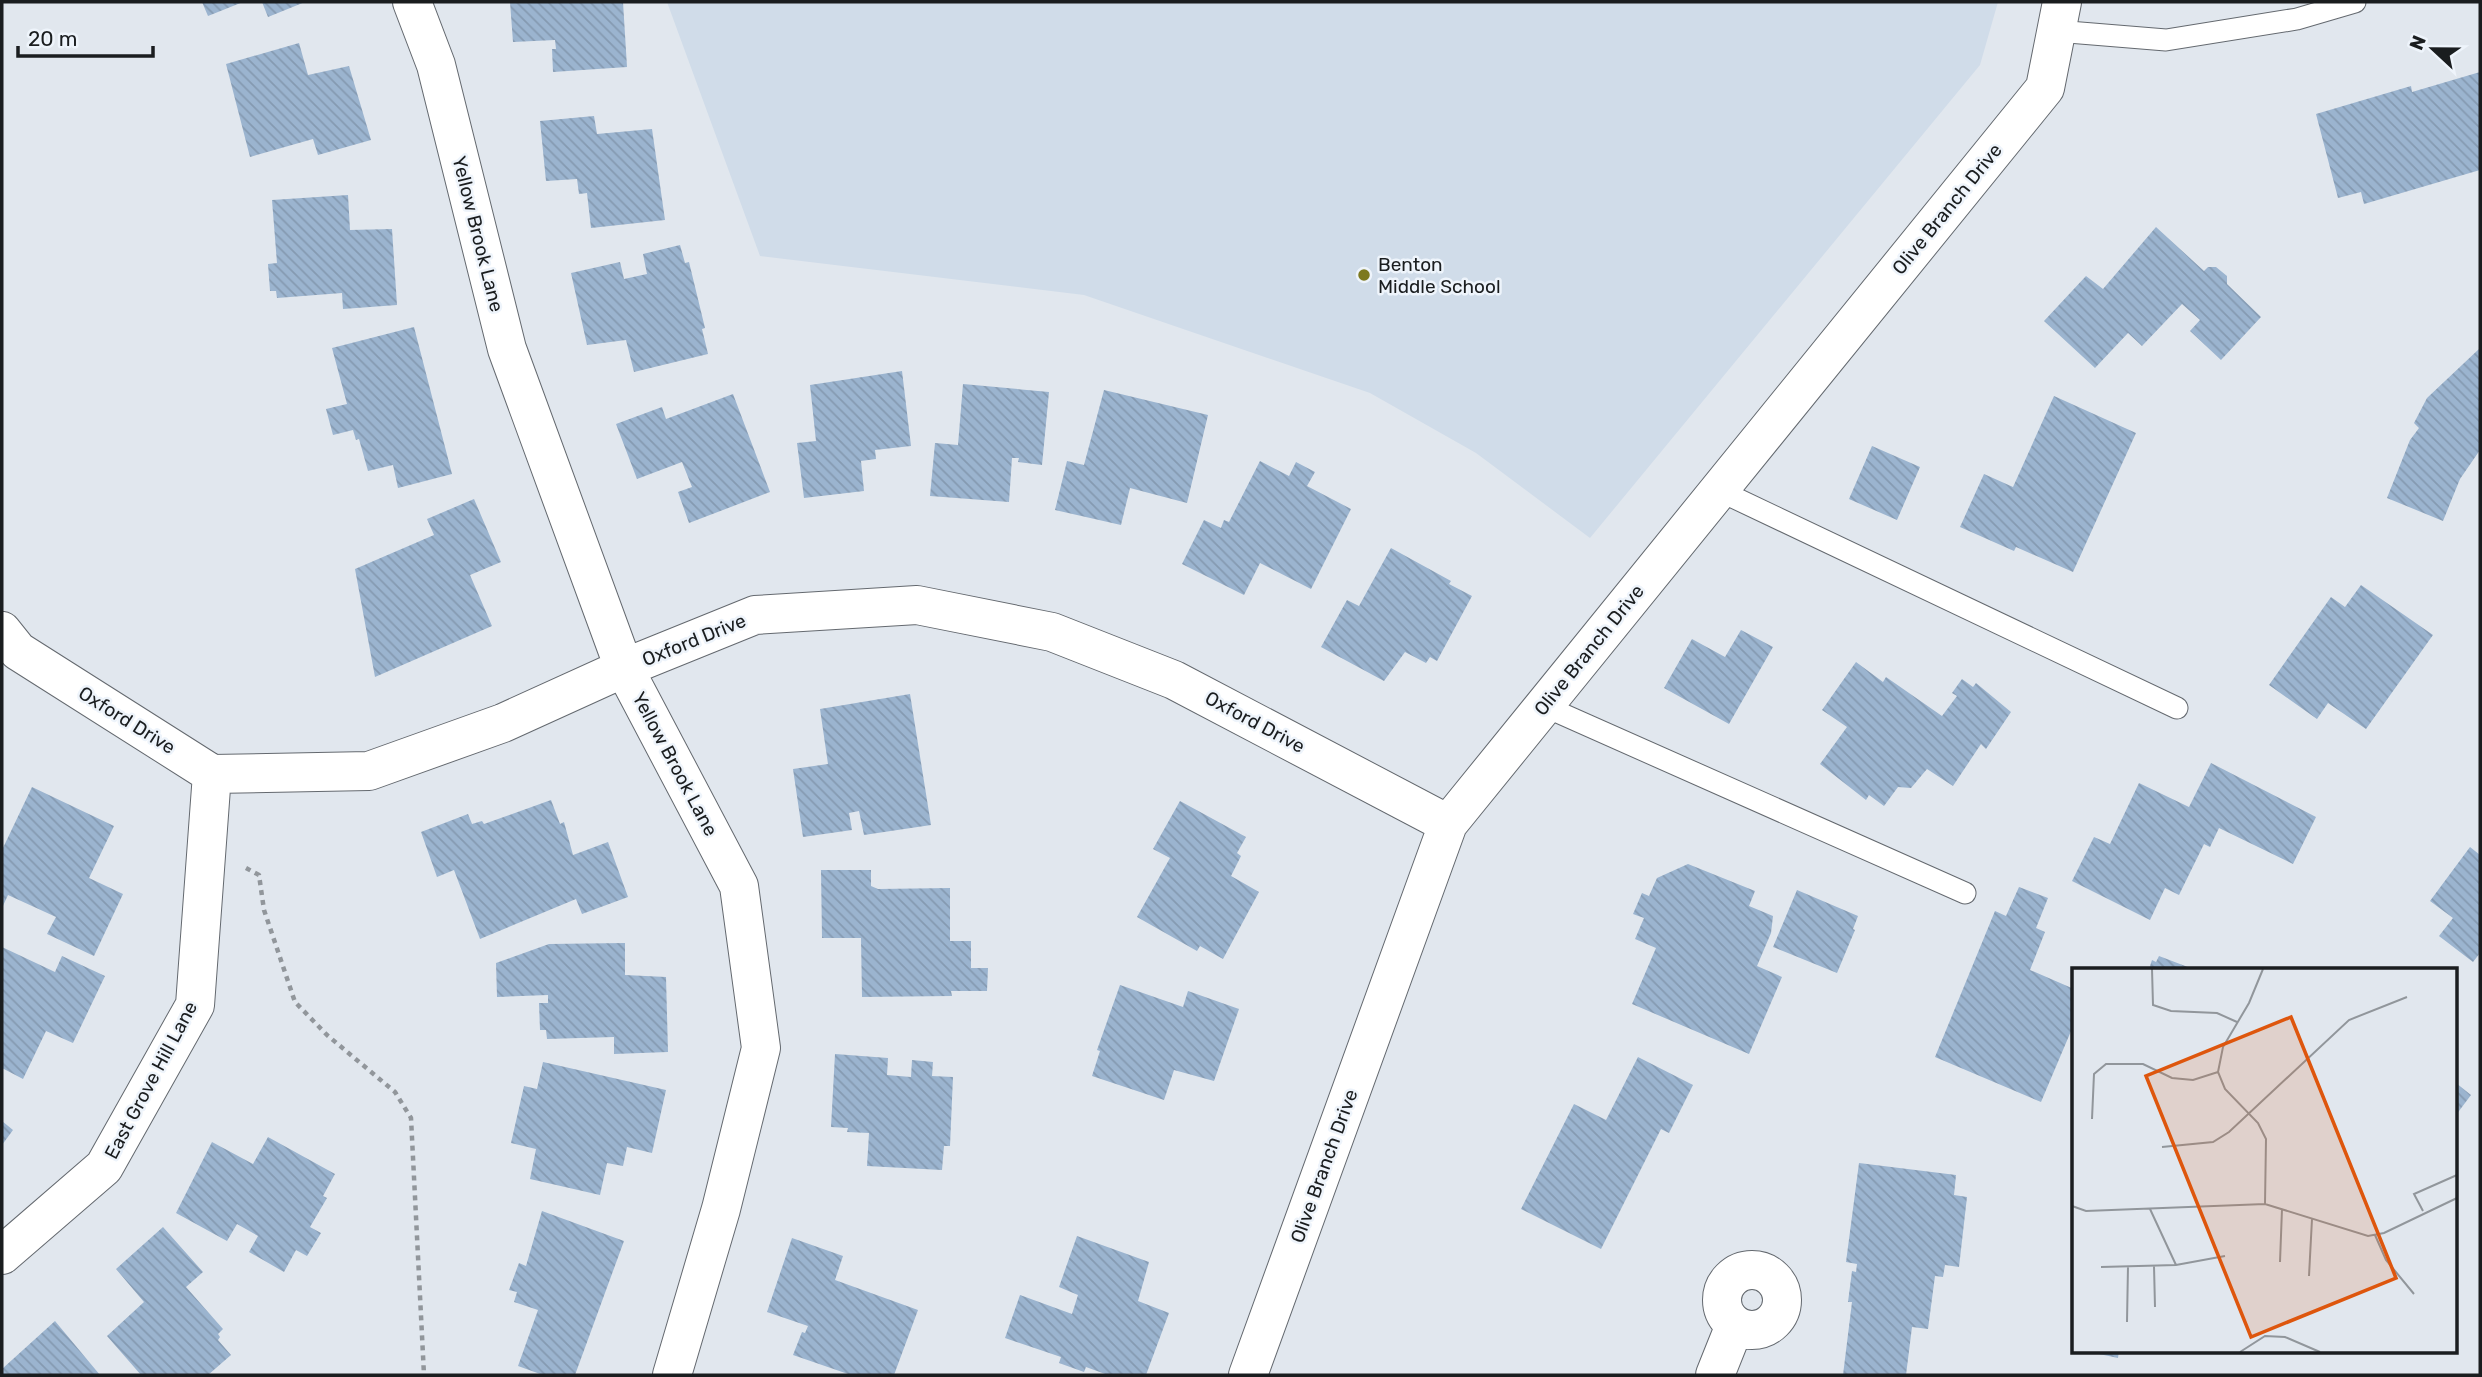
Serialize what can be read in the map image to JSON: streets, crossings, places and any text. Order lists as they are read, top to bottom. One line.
{"streets":{"street":["Olive Branch Drive","Yellow Brook Lane","Oxford Drive","East Grove Hill Lane"]},"crossings":[["Olive Branch Drive","Oxford Drive"],["Yellow Brook Lane","Oxford Drive"],["Oxford Drive","East Grove Hill Lane"]],"places":["Benton Middle School"],"scale_bar":"20 m","north":"left"}
